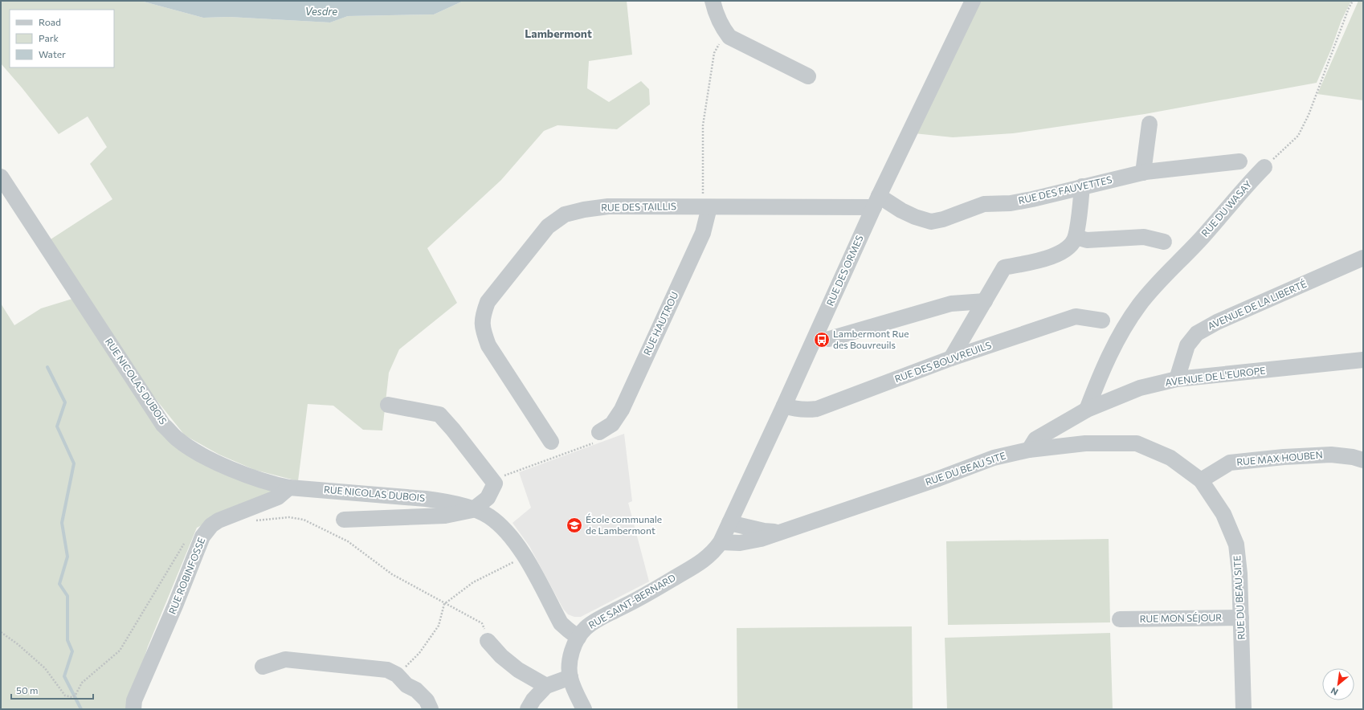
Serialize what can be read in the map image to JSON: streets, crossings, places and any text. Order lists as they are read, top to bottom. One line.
{"streets":{"street":["RUE DES FAUVETTES","RUE DES TAILLIS","RUE DU WASAY","RUE DES ORMES","AVENUE DE LA LIBERTÉ","RUE HAUTROU","RUE DES BOUVREUILS","AVENUE DE L'EUROPE","RUE NICOLAS DUBOIS","RUE MAX HOUBEN","RUE DU BEAU SITE","RUE ROBINFOSSE","RUE SAINT-BERNARD","RUE MON SÉJOUR"]},"crossings":[["RUE DES FAUVETTES","RUE DES TAILLIS"],["RUE DES FAUVETTES","RUE DES ORMES"],["RUE DES TAILLIS","RUE DES ORMES"],["RUE DES TAILLIS","RUE HAUTROU"],["RUE DU WASAY","AVENUE DE L'EUROPE"],["RUE DES ORMES","RUE DES BOUVREUILS"],["RUE DES ORMES","RUE DU BEAU SITE"],["RUE DES ORMES","RUE SAINT-BERNARD"],["AVENUE DE LA LIBERTÉ","AVENUE DE L'EUROPE"],["AVENUE DE L'EUROPE","RUE DU BEAU SITE"],["RUE NICOLAS DUBOIS","RUE ROBINFOSSE"],["RUE NICOLAS DUBOIS","RUE SAINT-BERNARD"],["RUE MAX HOUBEN","RUE DU BEAU SITE"],["RUE DU BEAU SITE","RUE SAINT-BERNARD"],["RUE DU BEAU SITE","RUE MON SÉJOUR"]],"districts":["Lambermont"],"water":["Vesdre"],"places":{"bus stop":["Lambermont Rue des Bouvreuils"],"school or university":["École communale de Lambermont"]},"legend":["Road","Park","Water"],"scale_bar":"50 m","north":"bottom left"}
